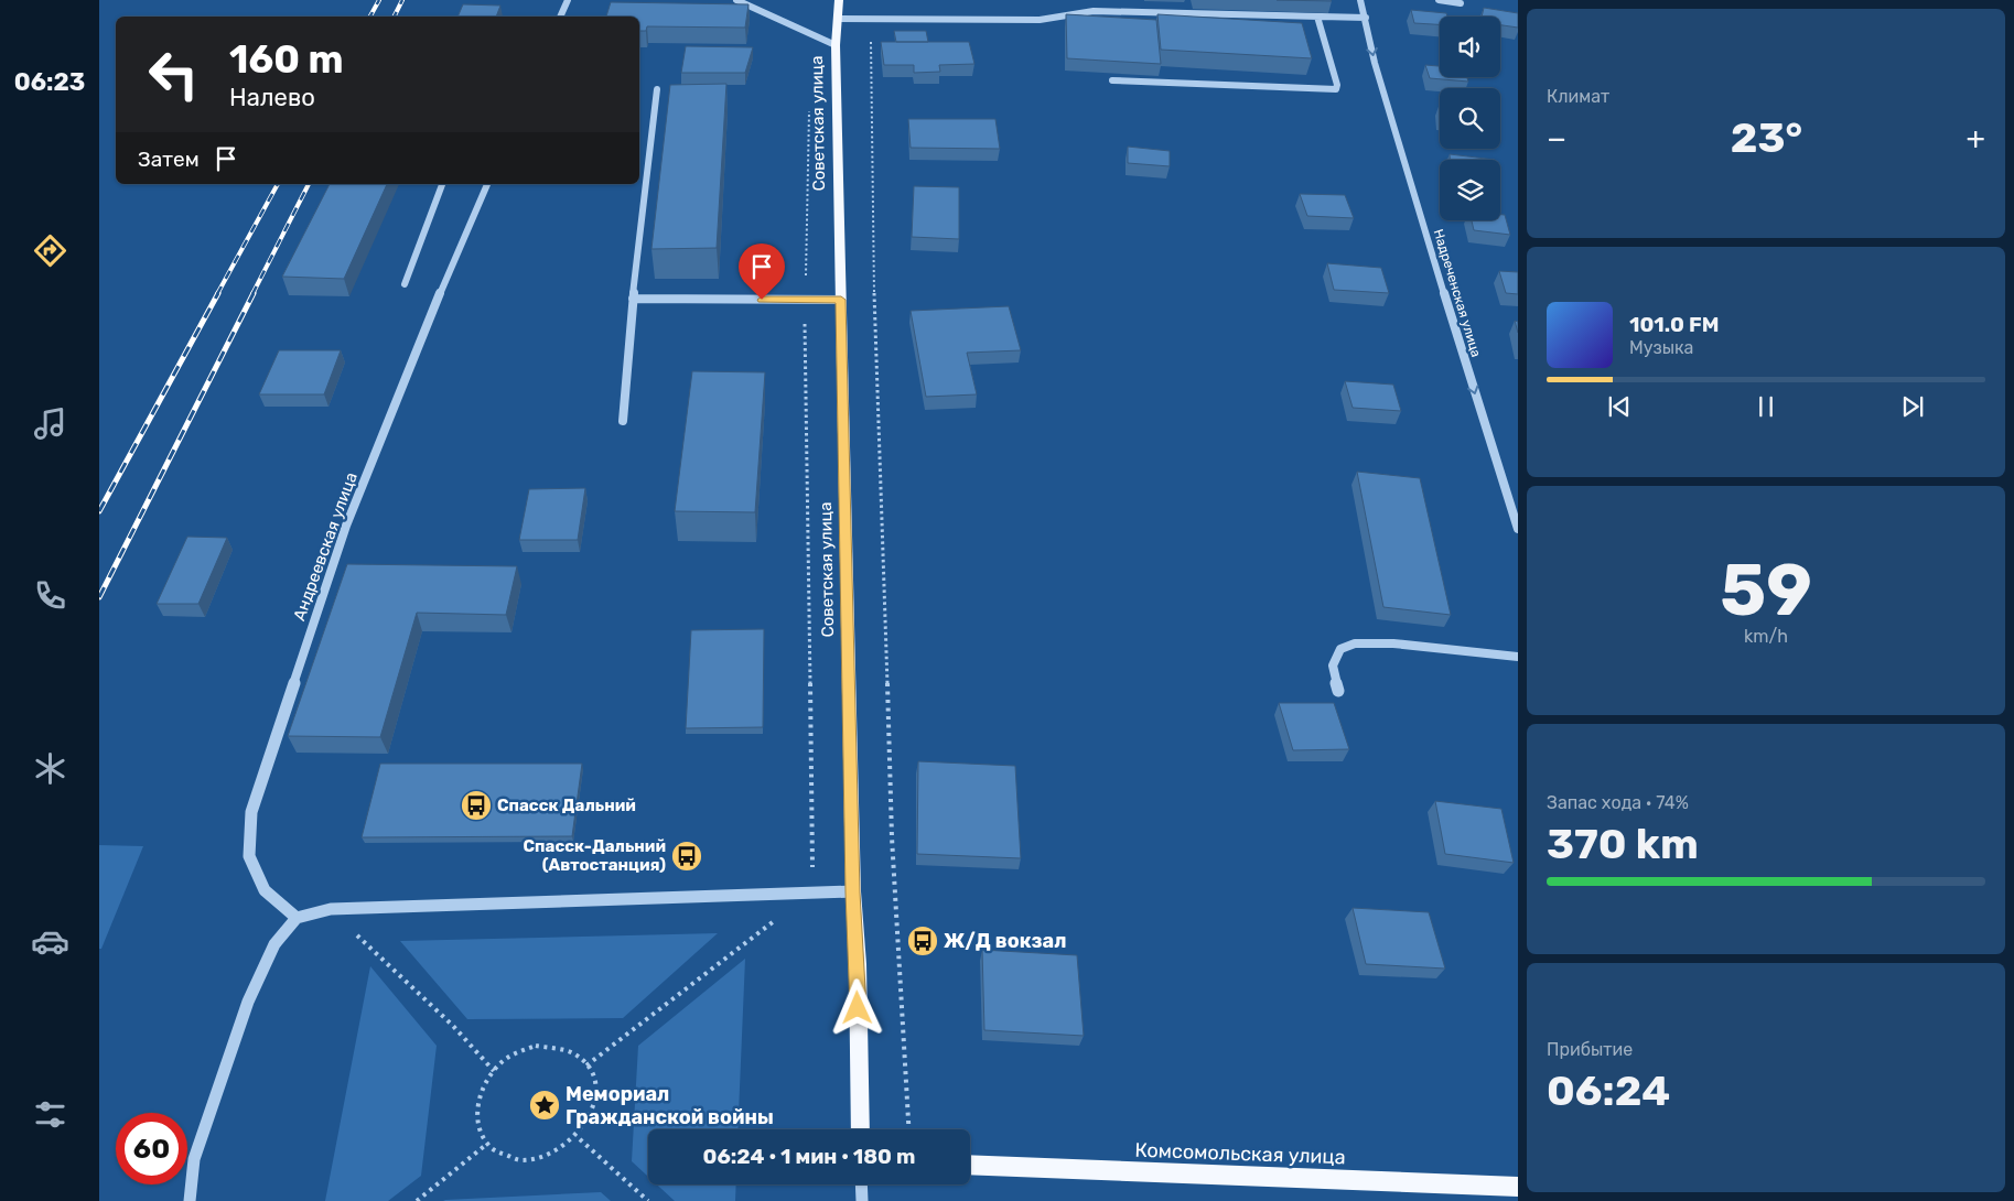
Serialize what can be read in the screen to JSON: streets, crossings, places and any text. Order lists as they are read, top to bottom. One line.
{"streets":{"main road":["Советская улица","Комсомольская улица"],"street":["Надреченская улица","Андреевская улица"]},"one_way":["Надреченская улица"],"places":{"bus stop":["Спасск Дальний","Спасск-Дальний (Автостанция)","Ж/Д вокзал"],"place":["Мемориал Гражданской войны"]},"page":{"tabs":"06:23","tile":["Климат",["59","km/h"],["Запас хода · 74%","370 km"],["Прибытие","06:24"]],"turn":["160 m","Налево"],"heat":["−","23°","+"],"then":"Затем","song":["101.0 FM","Музыка"],"limit":"60","trip":"06:24 · 1 мин · 180 m"}}
